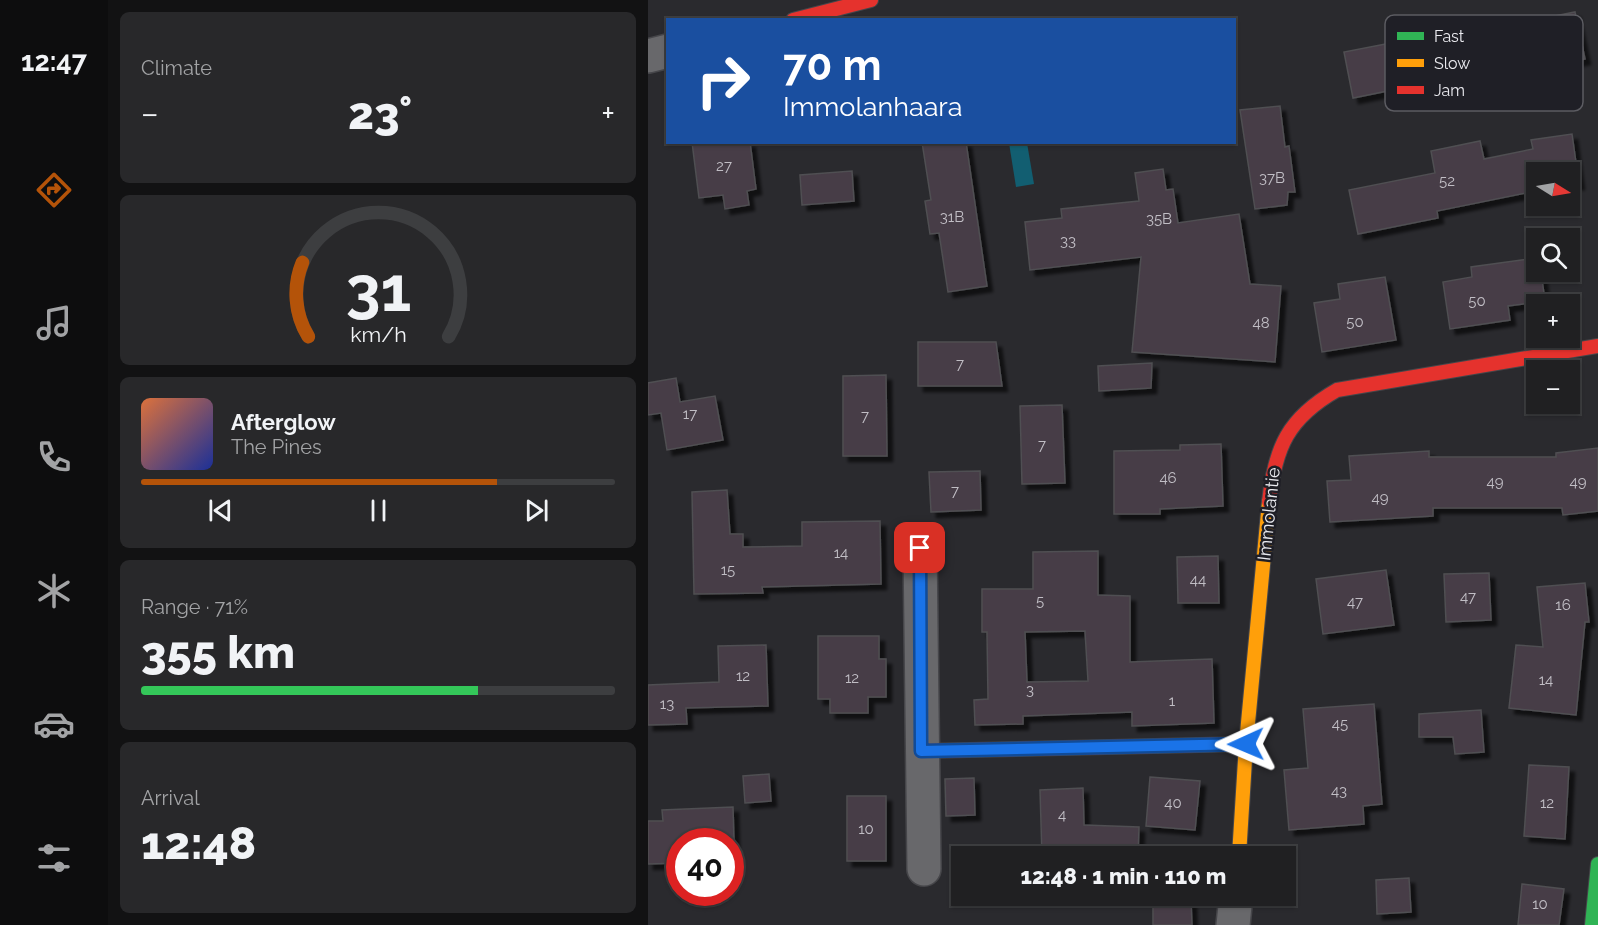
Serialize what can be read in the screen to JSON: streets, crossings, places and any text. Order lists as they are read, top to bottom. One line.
{"streets":{"street":["Immolantie"]},"house_numbers":["27","37B","52","31B","35B","33","50","50","48","7","17","7","7","46","49","49","7","49","14","15","44","47","5","47","16","12","12","14","3","1","13","45","43","40","12","4","10","10"],"legend":["Fast","Slow","Jam"],"north":"right","page":{"tabs":"12:47","tile":["Climate",["Range · 71%","355 km"],["Arrival","12:48"]],"turn":["70 m","Immolanhaara"],"heat":["−","23°","+"],"map_buttons":["+","−"],"song":["Afterglow","The Pines"],"limit":"40","trip":"12:48 · 1 min · 110 m","gauge":["31","km/h"]}}
